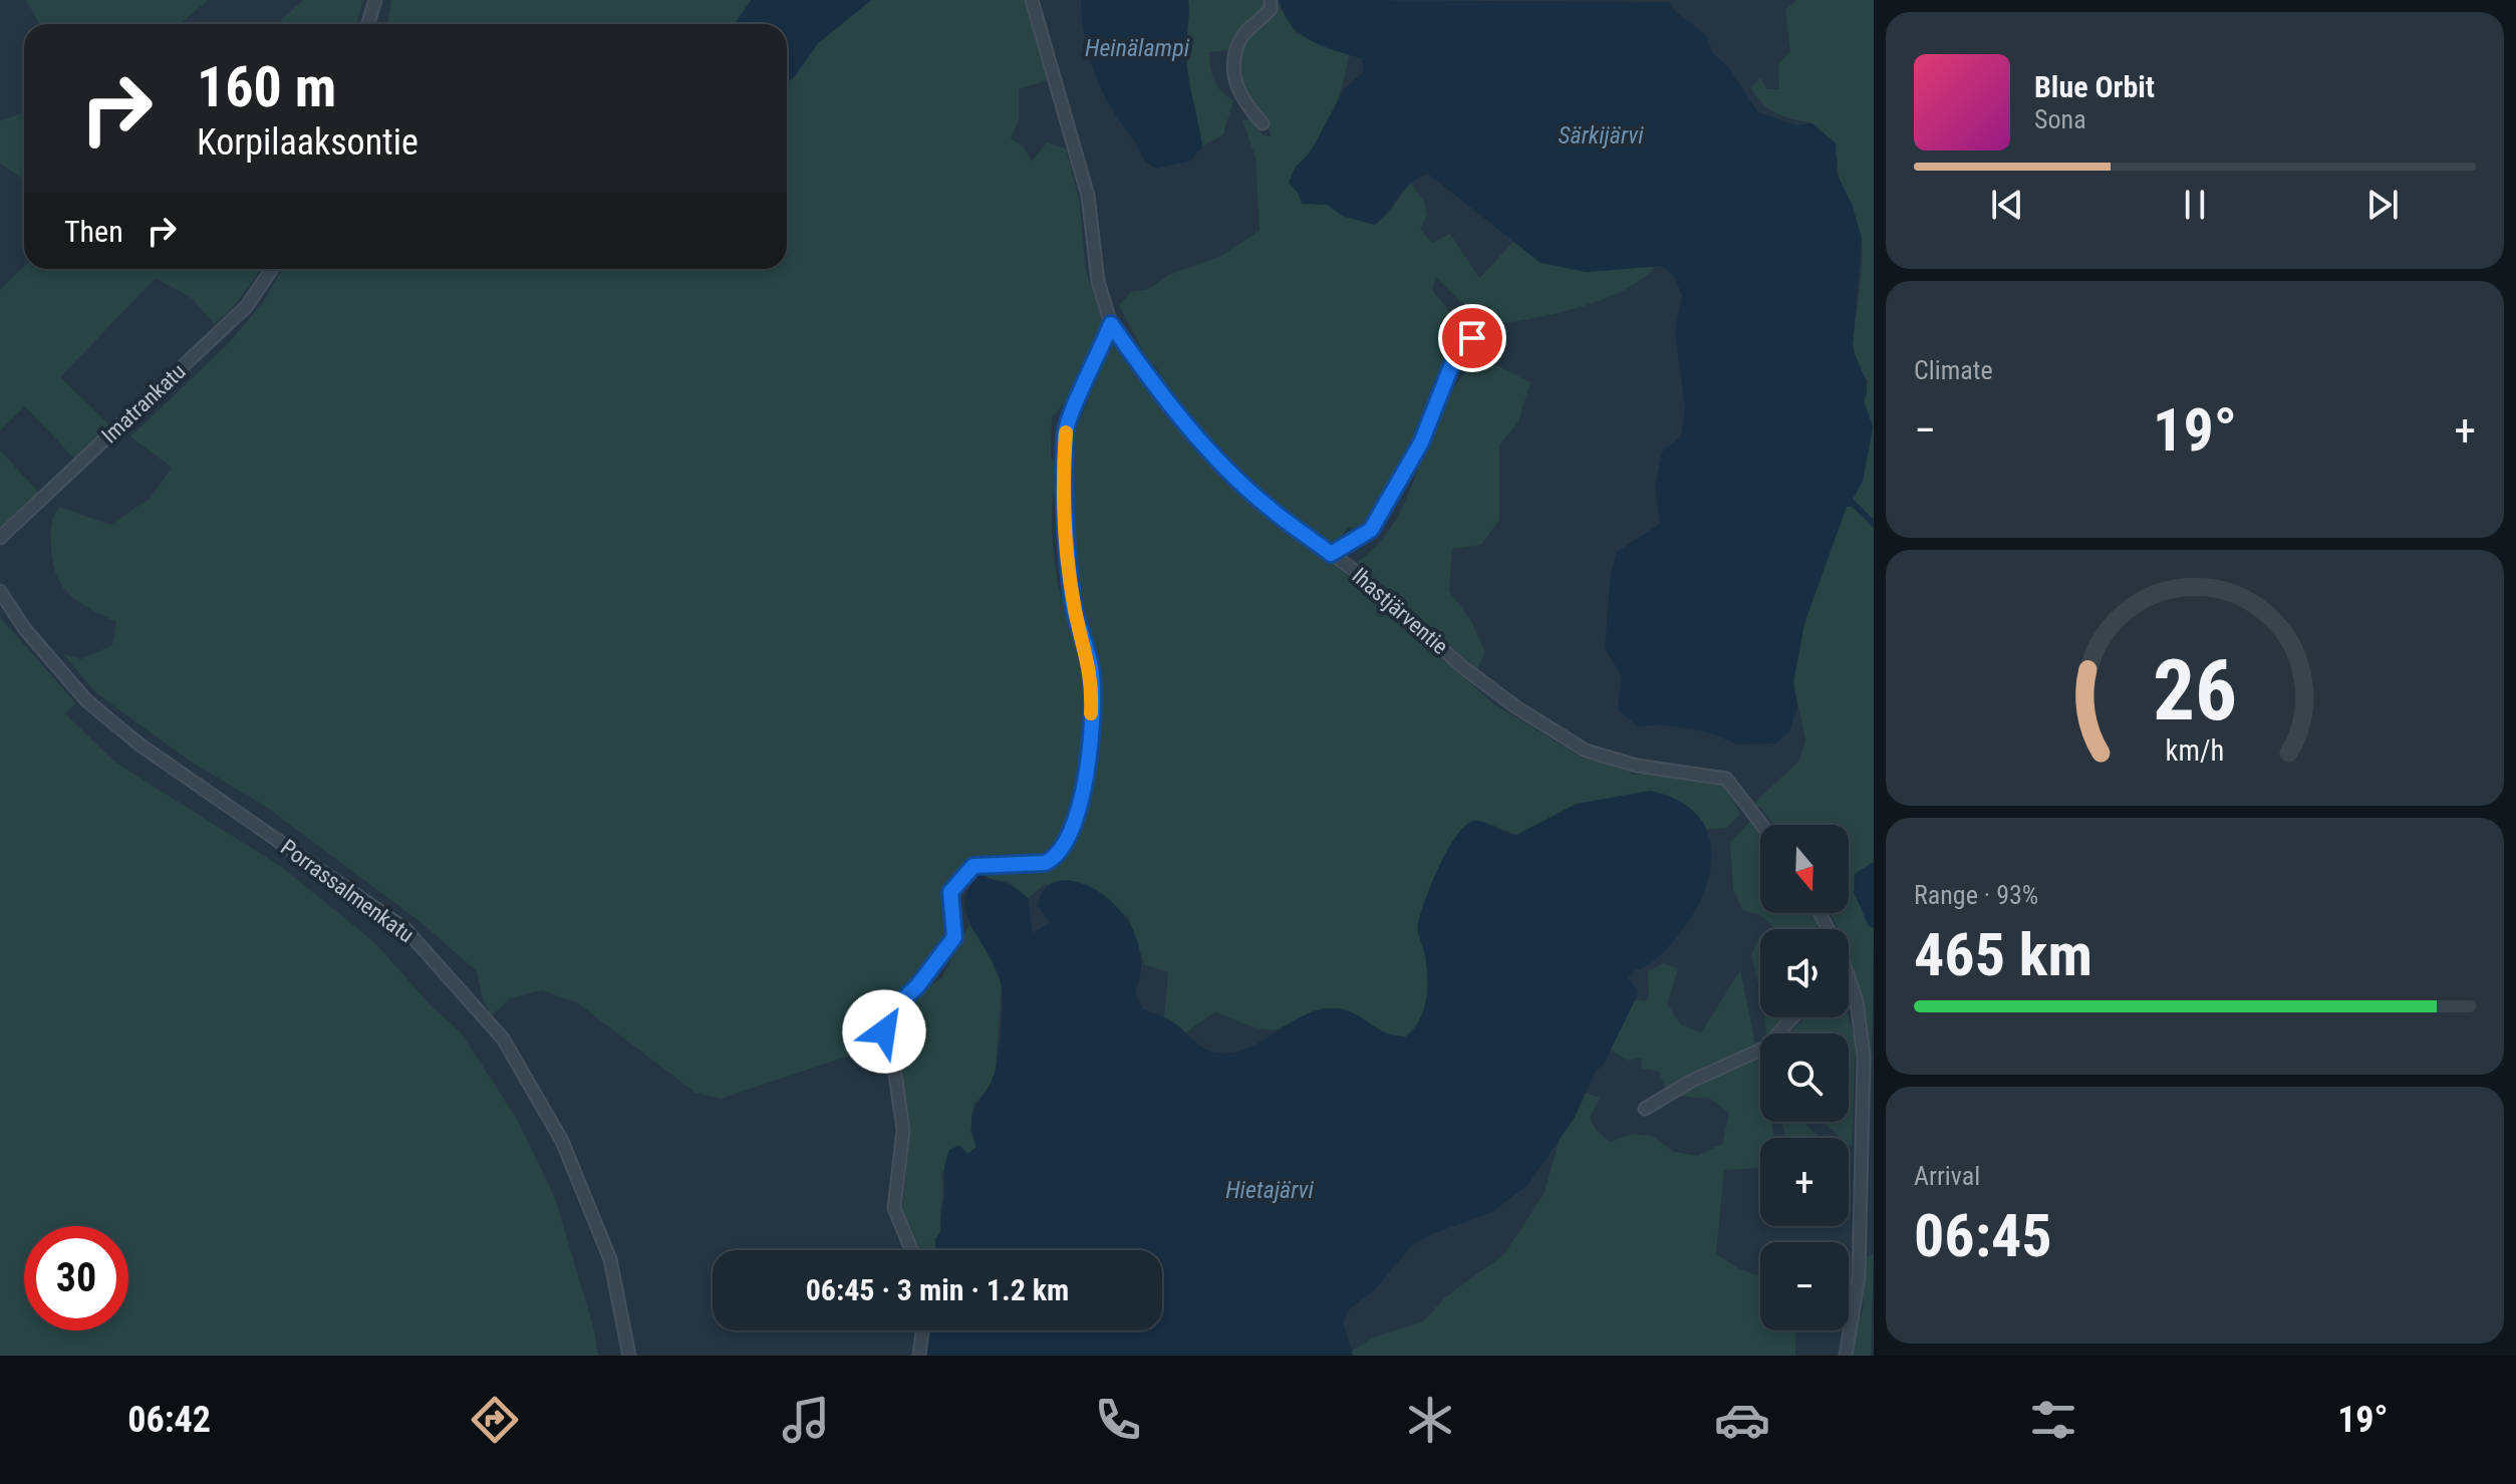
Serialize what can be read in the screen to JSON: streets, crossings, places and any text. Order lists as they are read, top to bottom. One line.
{"streets":{"street":["Imatrankatu","Ihastjärventie","Porrassalmenkatu"]},"water":["Heinälampi","Särkijärvi","Hietajärvi"],"north":"bottom","page":{"turn":["160 m","Korpilaaksontie"],"song":["Blue Orbit","Sona"],"then":"Then","tile":["Climate",["Range · 93%","465 km"],["Arrival","06:45"]],"heat":["−","19°","+"],"map_buttons":["+","−"],"limit":"30","trip":"06:45 · 3 min · 1.2 km","tabs":["06:42","19°"],"gauge":["26","km/h"]}}
